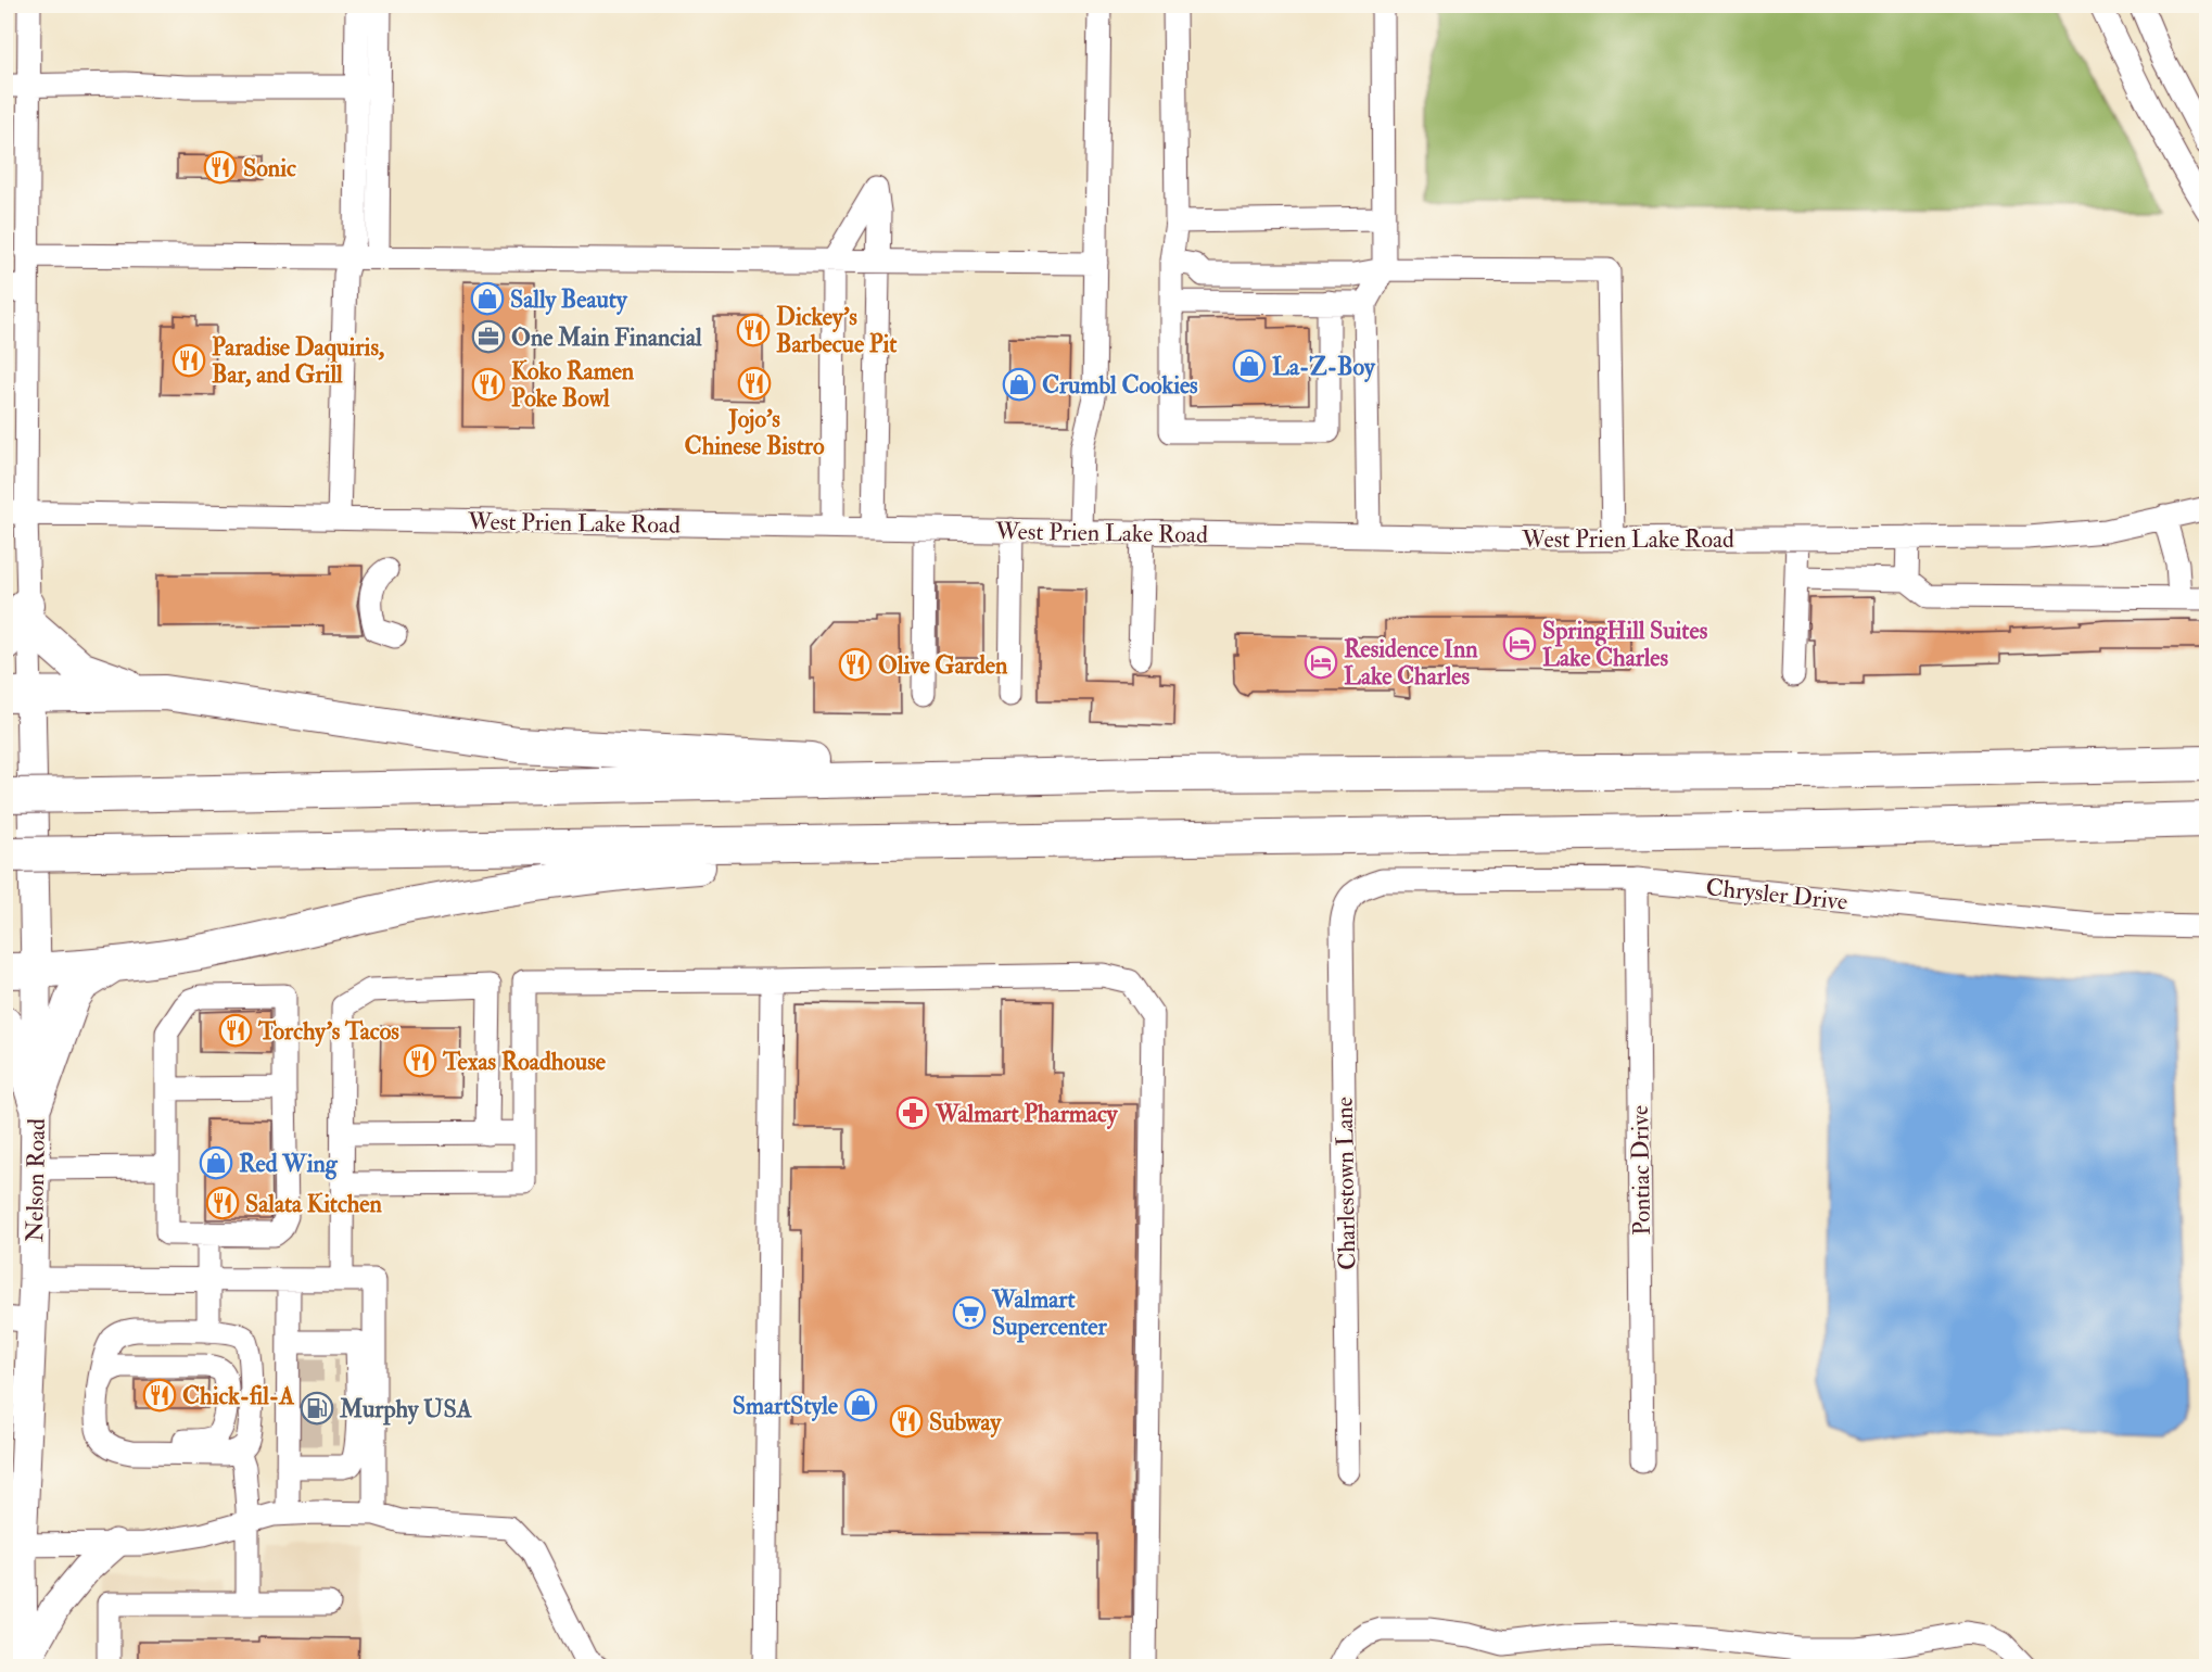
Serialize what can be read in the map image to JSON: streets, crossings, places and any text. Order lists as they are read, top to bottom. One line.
{"streets":{"main road":["Nelson Road"],"street":["West Prien Lake Road","Chrysler Drive","Pontiac Drive","Charlestown Lane"]},"crossings":[["Chrysler Drive","Pontiac Drive"],["Chrysler Drive","Charlestown Lane"]],"places":{"restaurant":["Sonic","Dickey's Barbecue Pit","Paradise Daquiris, Bar, and Grill","Jojo's Chinese Bistro","Koko Ramen Poke Bowl","Olive Garden","Torchy's Tacos","Texas Roadhouse","Salata Kitchen","Chick-fil-A","Subway"],"shop":["Sally Beauty","La-Z-Boy","Crumbl Cookies","Red Wing","SmartStyle"],"office":["One Main Financial"],"hotel":["SpringHill Suites Lake Charles","Residence Inn Lake Charles"],"pharmacy":["Walmart Pharmacy"],"supermarket":["Walmart Supercenter"],"fuel station":["Murphy USA"]}}
